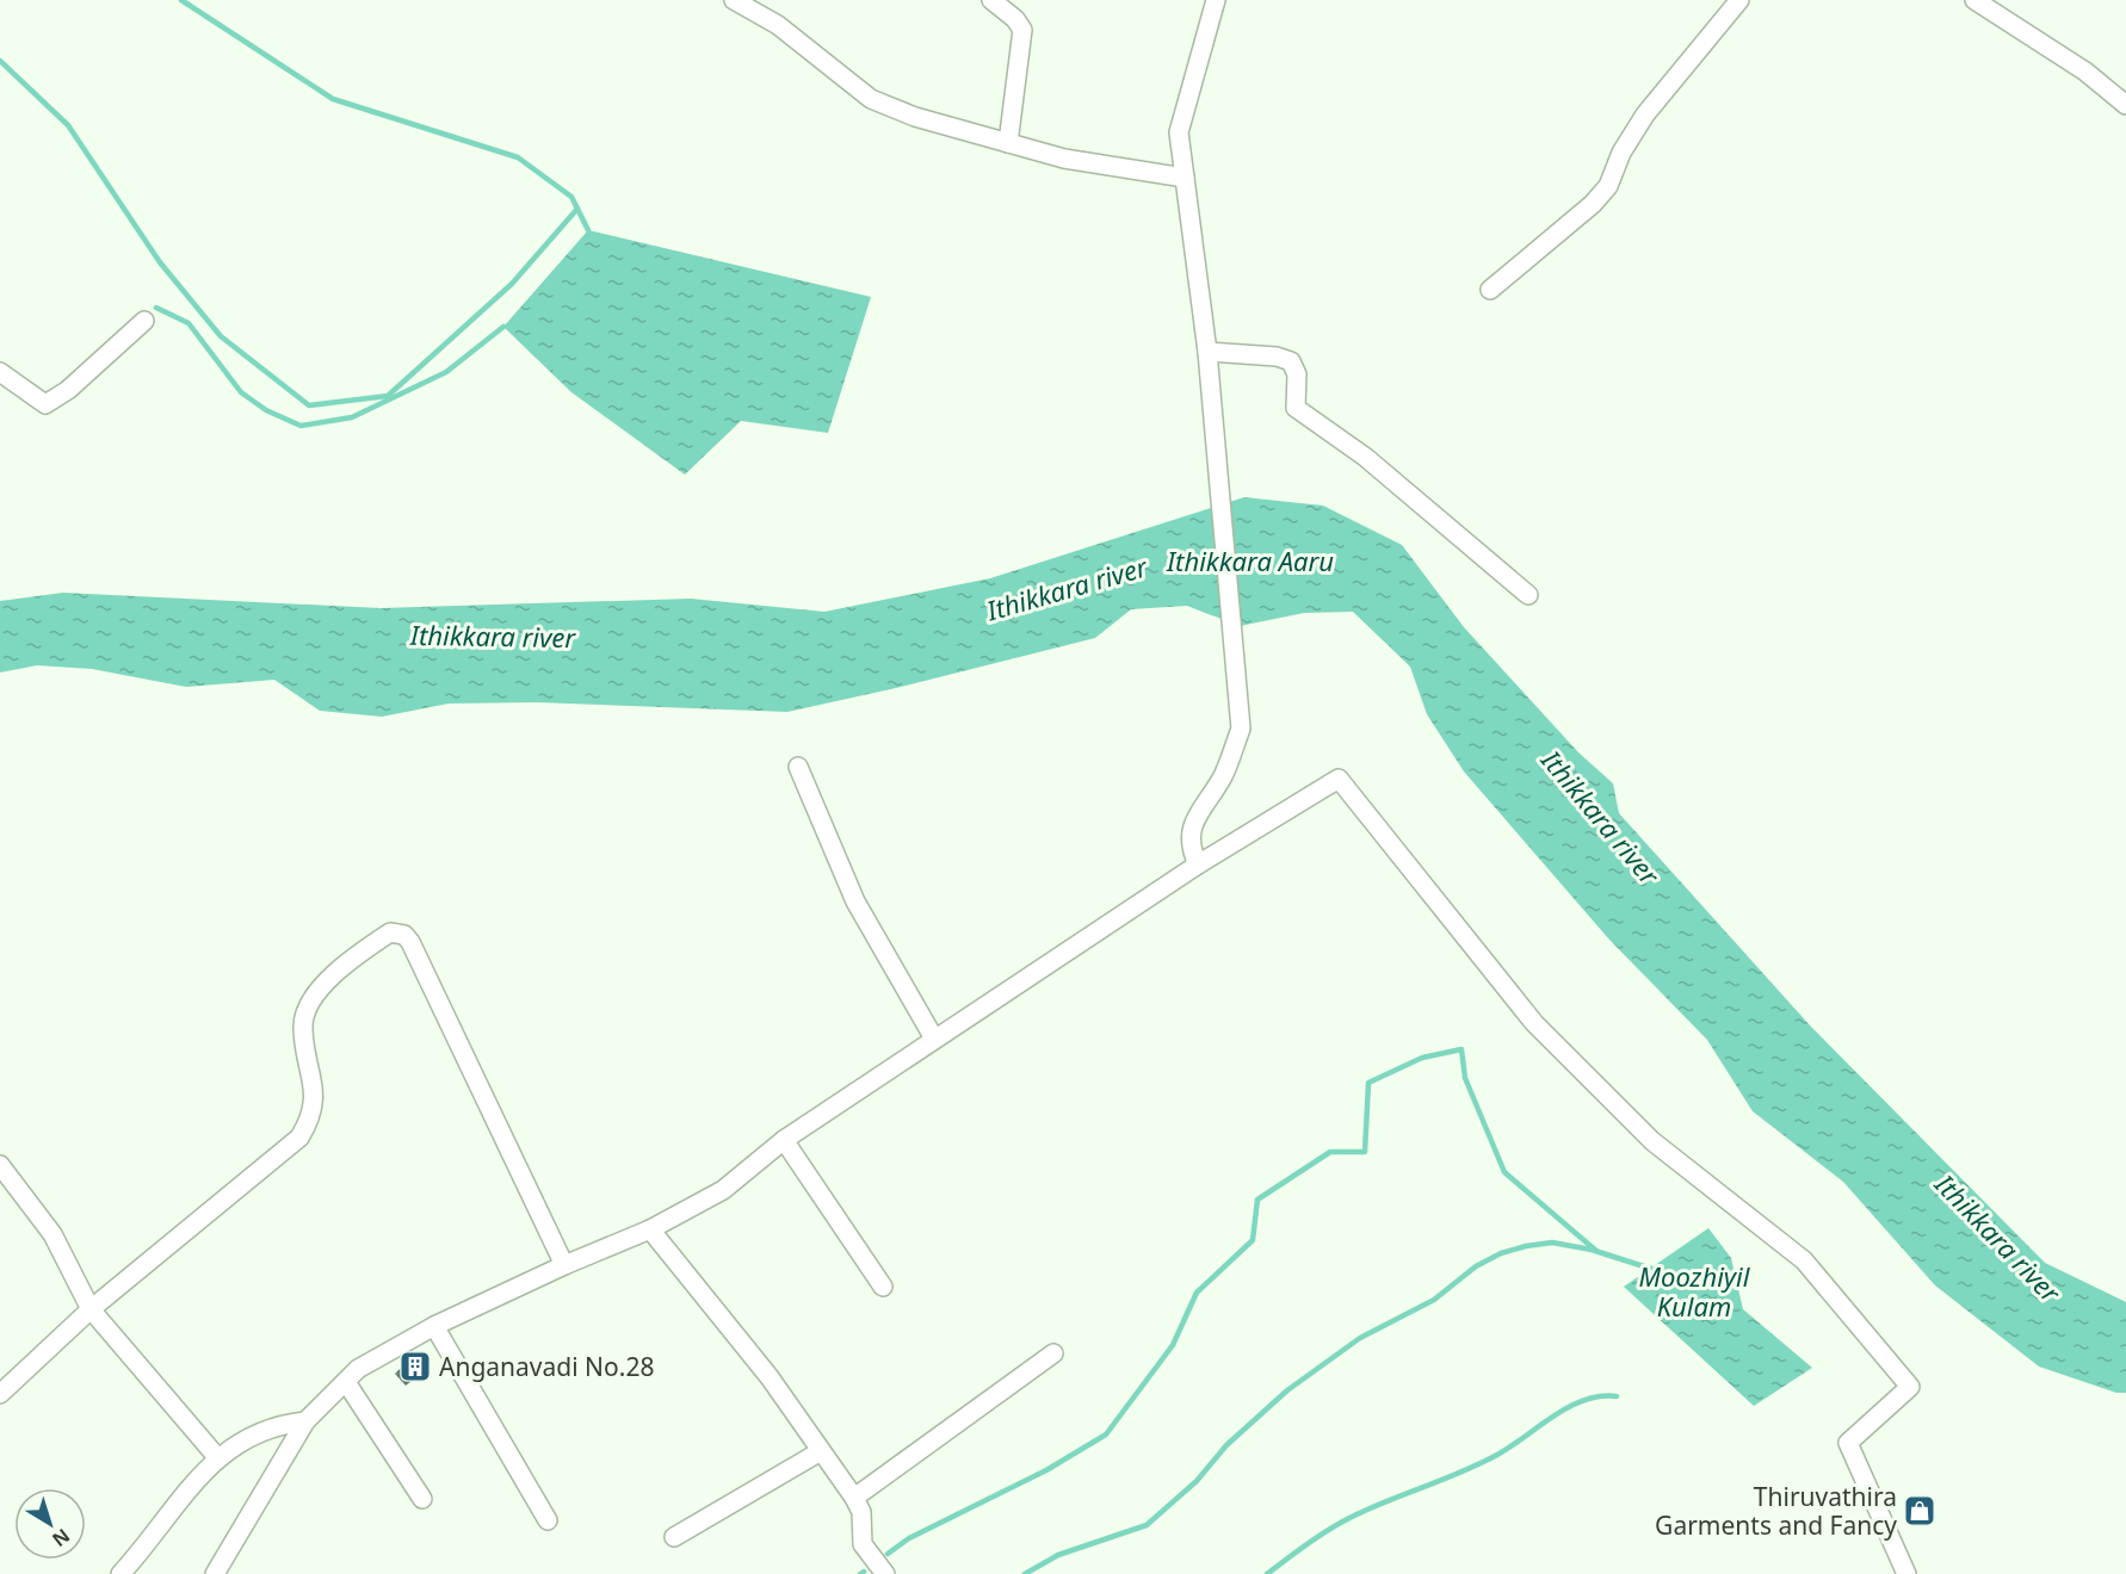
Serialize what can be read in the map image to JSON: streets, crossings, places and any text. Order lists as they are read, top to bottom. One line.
{"water":["Ithikkara Aaru","Ithikkara river","Moozhiyil Kulam"],"places":{"building":["Anganavadi No.28"],"shop":["Thiruvathira Garments and Fancy"]},"north":"bottom right"}
